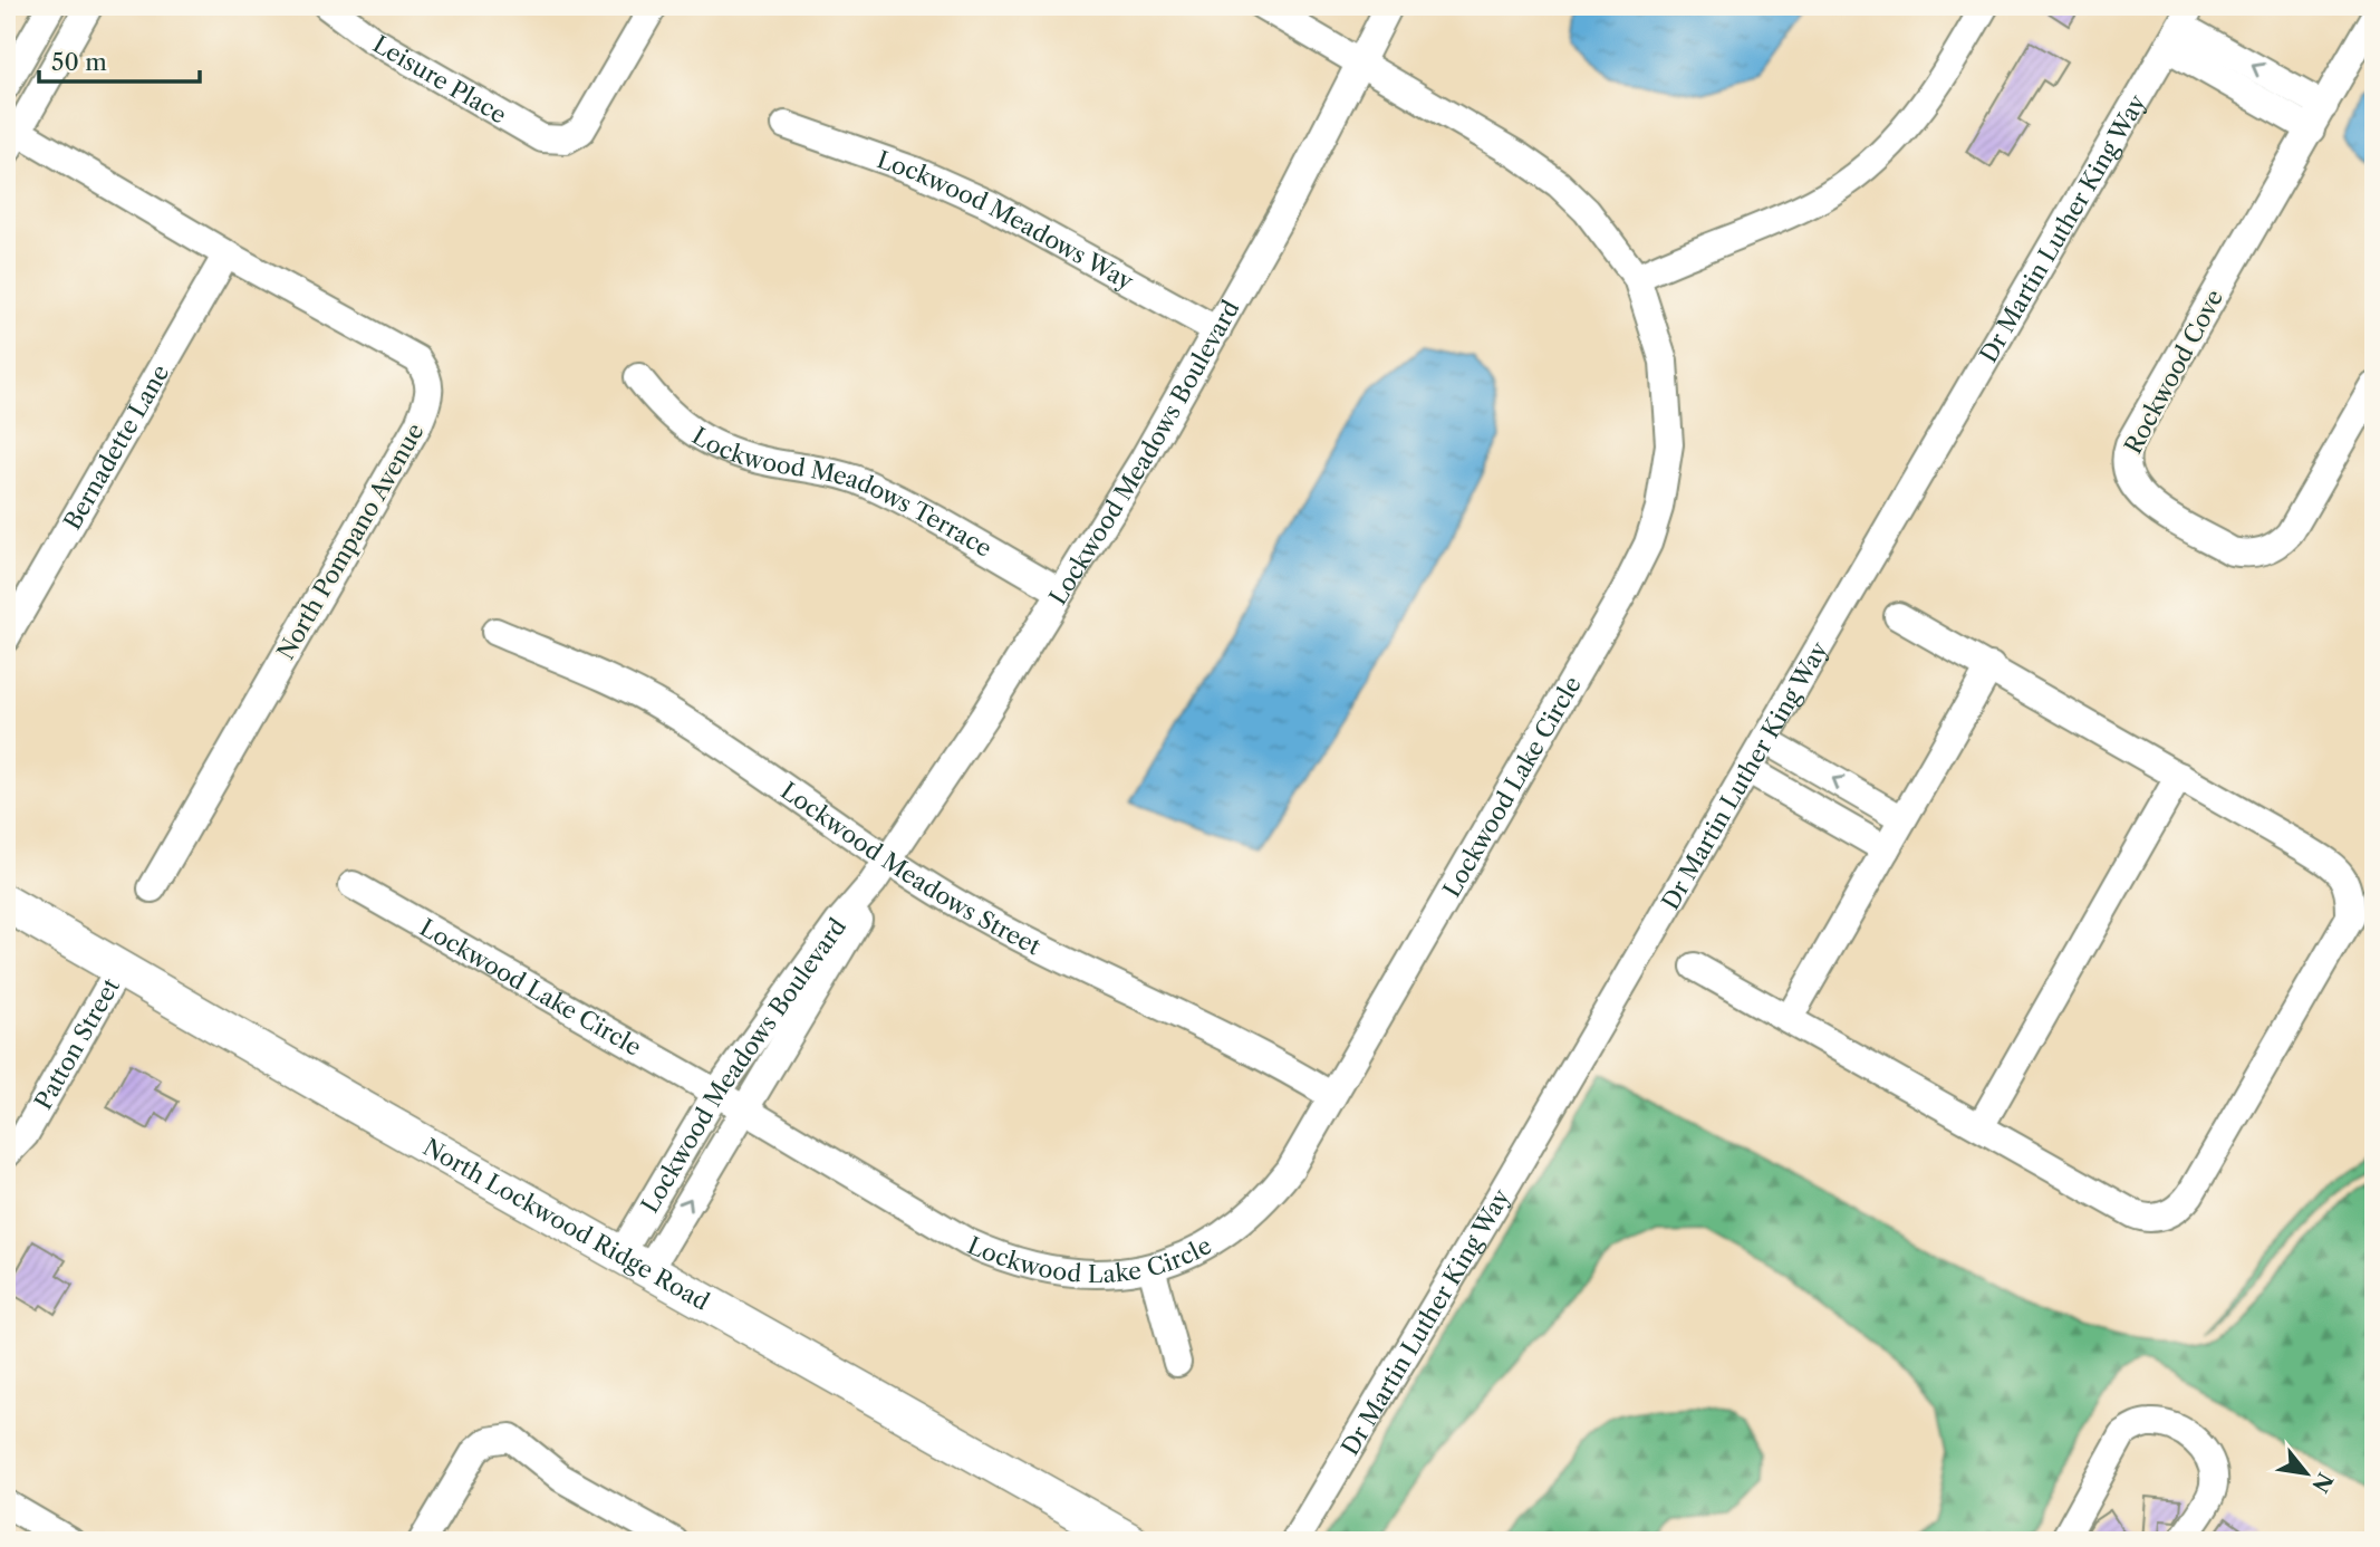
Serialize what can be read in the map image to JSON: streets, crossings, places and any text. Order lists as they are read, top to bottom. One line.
{"streets":{"main road":["North Lockwood Ridge Road"],"street":["Leisure Place","Lockwood Meadows Way","Dr Martin Luther King Way","Rockwood Cove","Bernadette Lane","Lockwood Meadows Boulevard","Lockwood Meadows Terrace","North Pompano Avenue","Lockwood Lake Circle","Lockwood Meadows Street","Patton Street"]},"crossings":[["Lockwood Meadows Way","Lockwood Meadows Boulevard"],["Bernadette Lane","North Pompano Avenue"],["Lockwood Meadows Boulevard","Lockwood Meadows Terrace"],["Lockwood Meadows Boulevard","Lockwood Lake Circle"],["Lockwood Meadows Boulevard","Lockwood Meadows Street"],["Lockwood Meadows Boulevard","North Lockwood Ridge Road"],["Lockwood Lake Circle","Lockwood Meadows Street"],["Patton Street","North Lockwood Ridge Road"]],"scale_bar":"50 m","north":"bottom right"}
